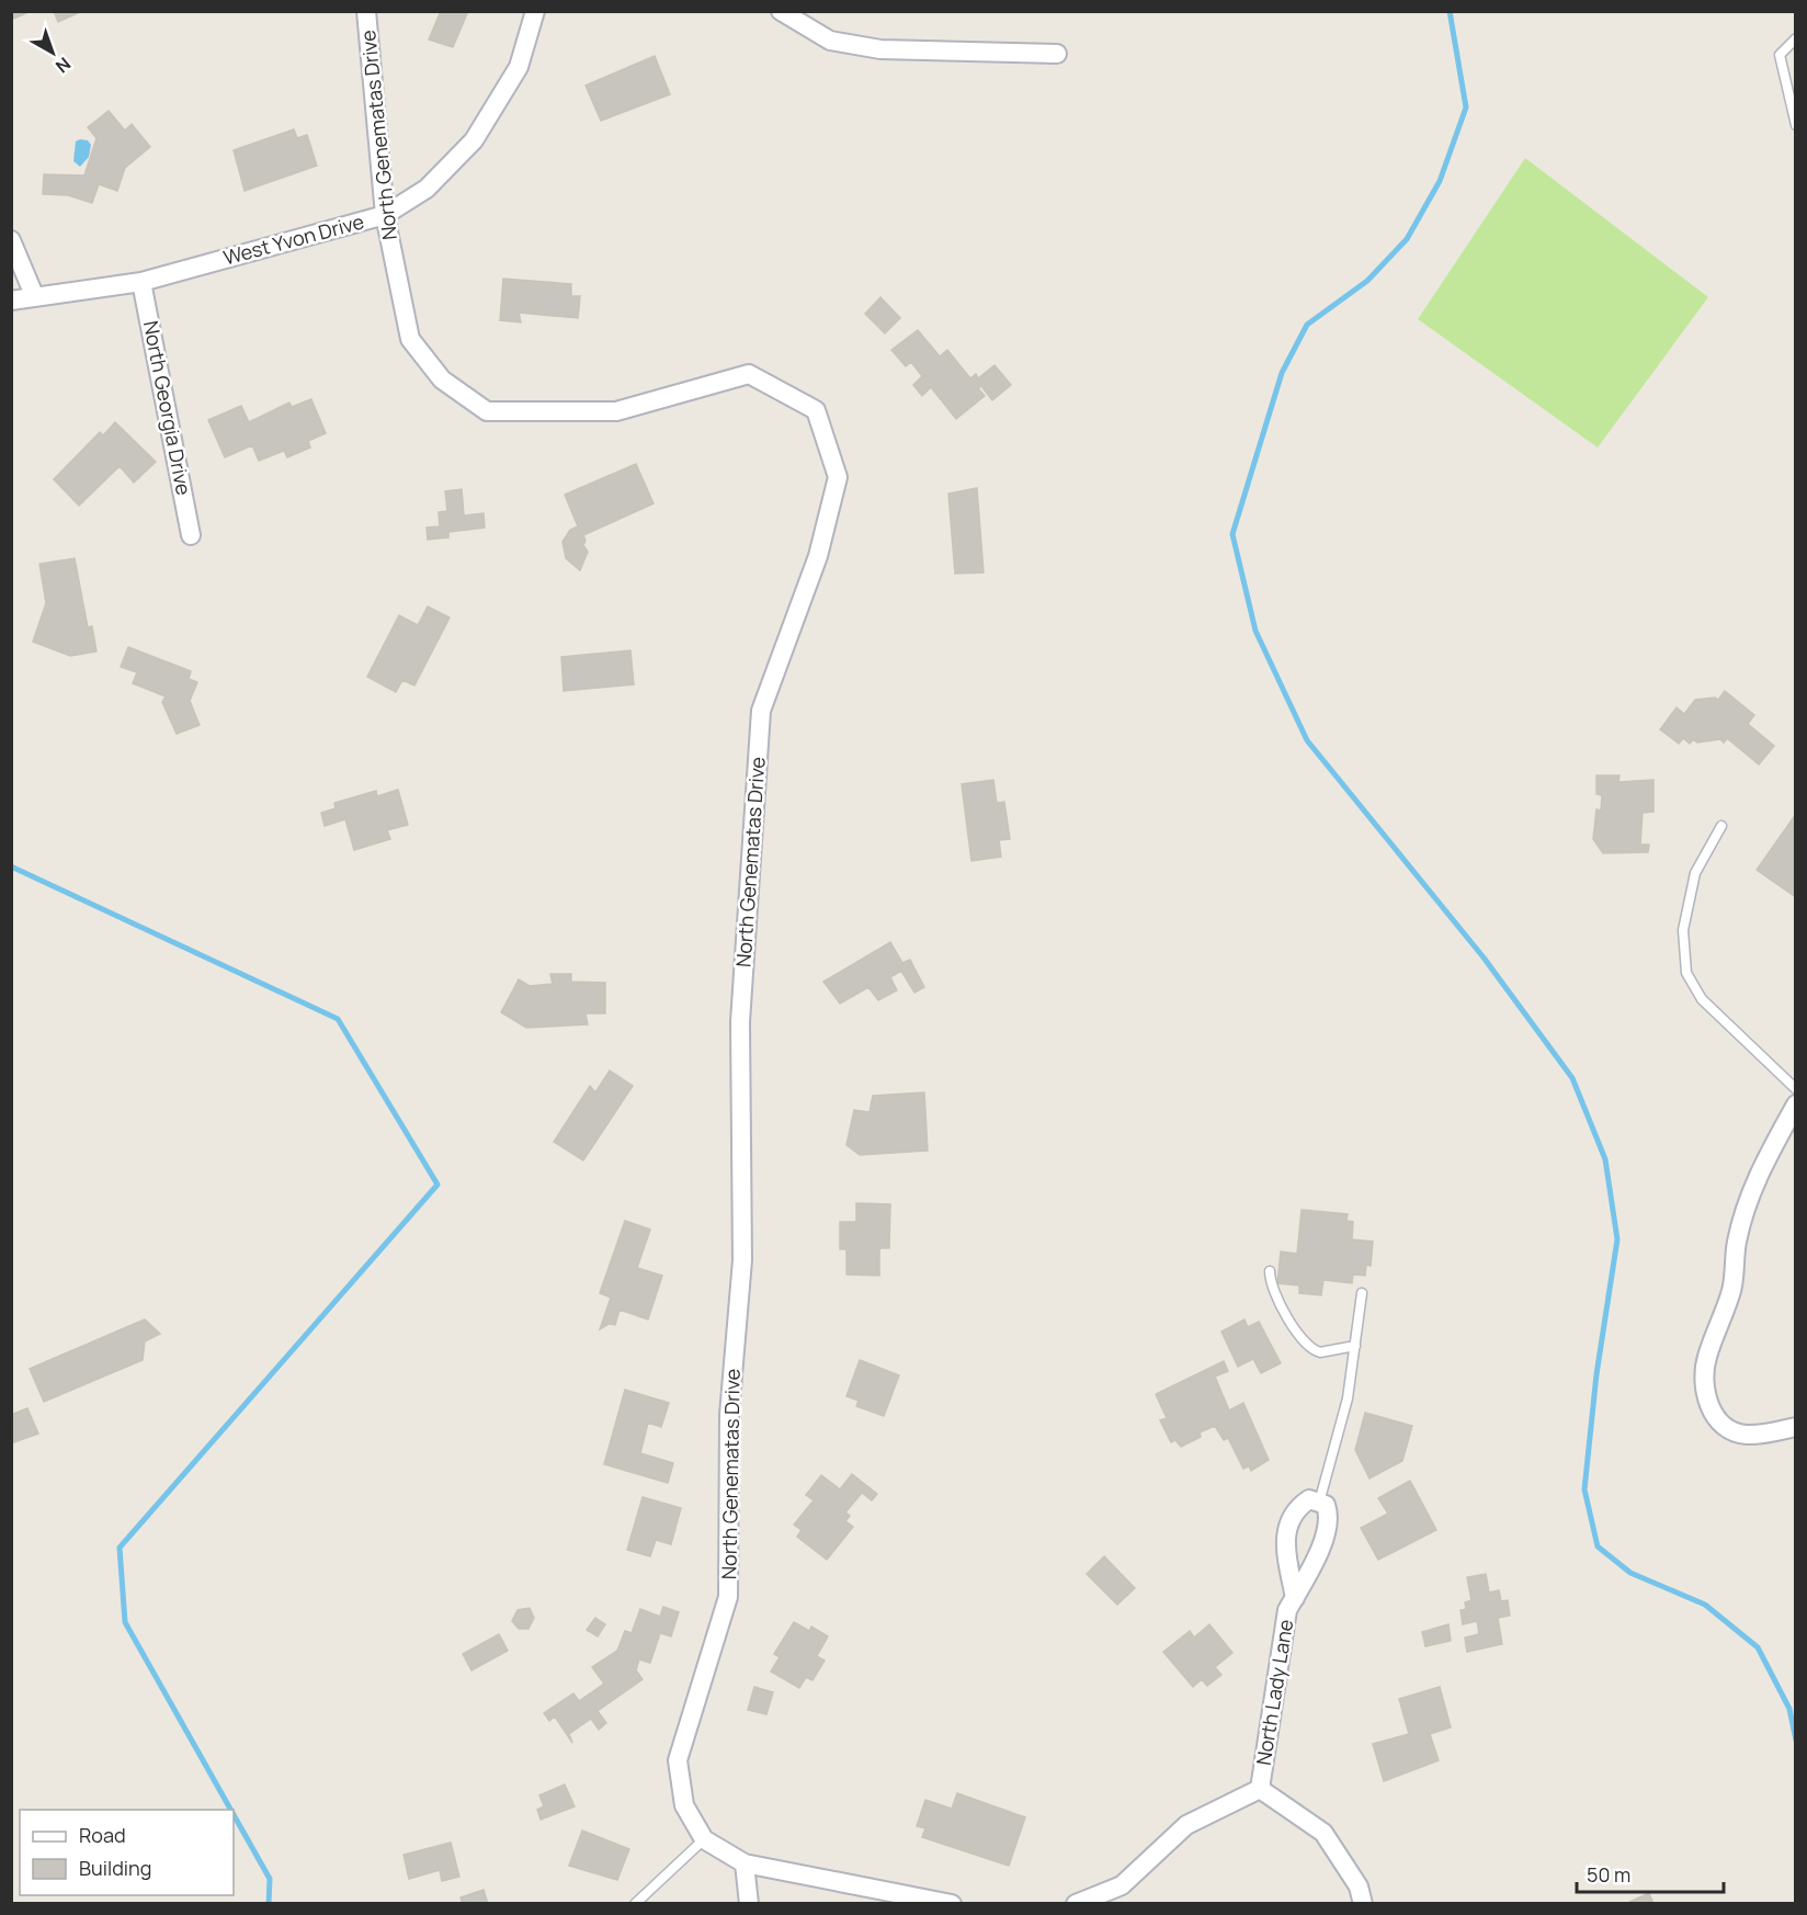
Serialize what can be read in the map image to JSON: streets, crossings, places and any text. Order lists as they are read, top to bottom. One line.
{"streets":{"street":["North Genematas Drive","West Yvon Drive","North Georgia Drive","North Lady Lane"]},"crossings":[["North Genematas Drive","West Yvon Drive"],["West Yvon Drive","North Georgia Drive"]],"legend":["Road","Building"],"scale_bar":"50 m","north":"bottom right"}
